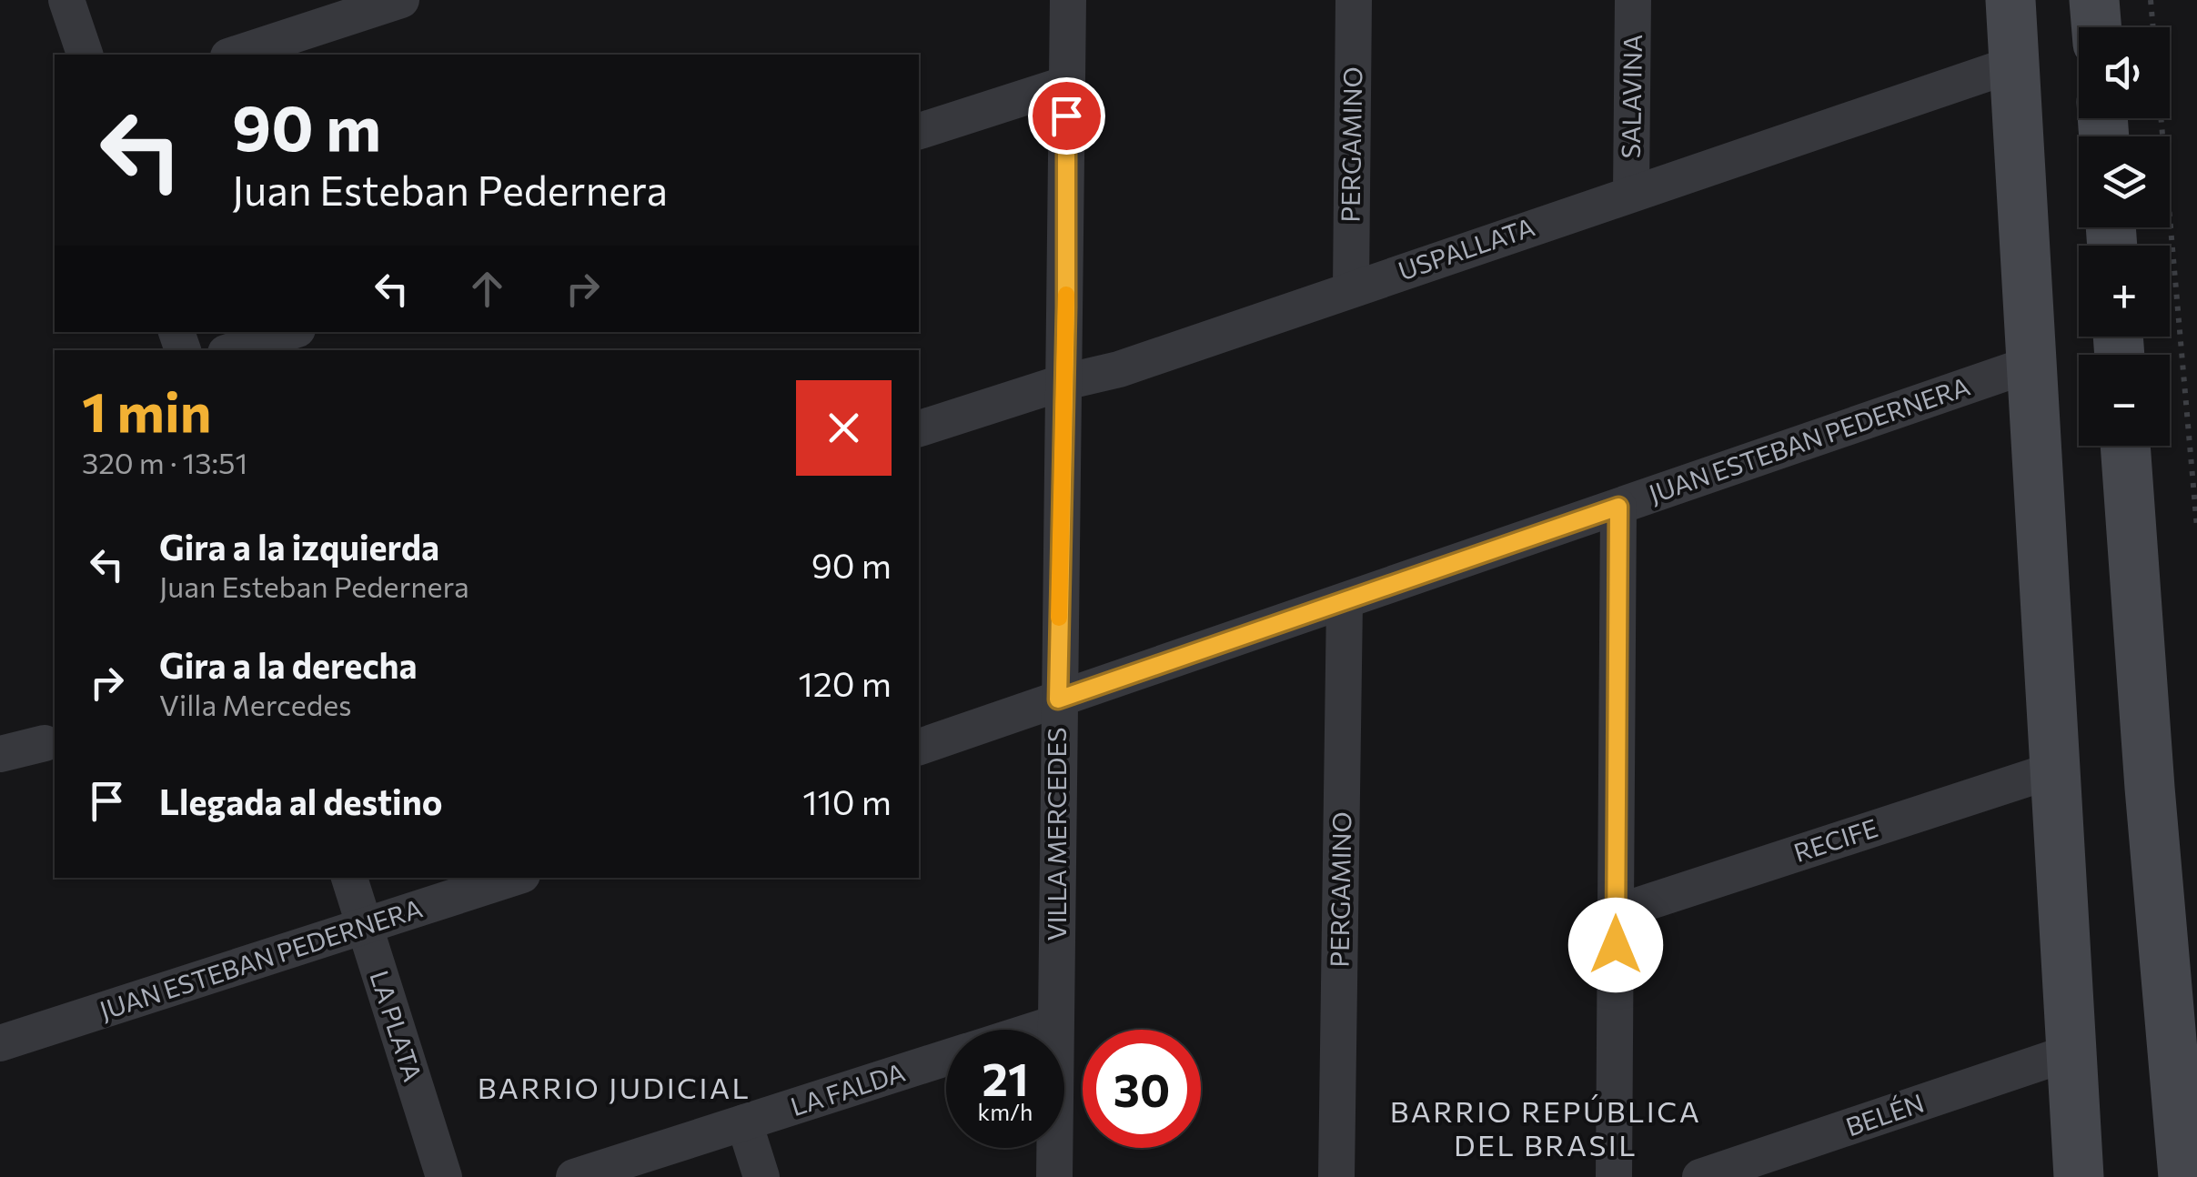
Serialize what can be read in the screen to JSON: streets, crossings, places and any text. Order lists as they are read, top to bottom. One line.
{"streets":{"street":["SALAVINA","PERGAMINO","USPALLATA","JUAN ESTEBAN PEDERNERA","VILLA MERCEDES","RECIFE","LA PLATA","LA FALDA","BELÉN"]},"crossings":[["SALAVINA","USPALLATA"],["PERGAMINO","USPALLATA"],["PERGAMINO","JUAN ESTEBAN PEDERNERA"],["USPALLATA","VILLA MERCEDES"],["JUAN ESTEBAN PEDERNERA","VILLA MERCEDES"],["JUAN ESTEBAN PEDERNERA","LA PLATA"],["VILLA MERCEDES","LA FALDA"]],"districts":["BARRIO JUDICIAL","BARRIO REPÚBLICA DEL BRASIL"],"page":{"map_buttons":["+","−"],"turn":["90 m","Juan Esteban Pedernera"],"heading":["1 min","320 m · 13:51"],"list":[{"name":"Gira a la izquierda","note":"Juan Esteban Pedernera","value":"90 m"},{"name":"Gira a la derecha","note":"Villa Mercedes","value":"120 m"},{"name":"Llegada al destino","value":"110 m"}],"speed":"21 km/h","limit":"30"}}
